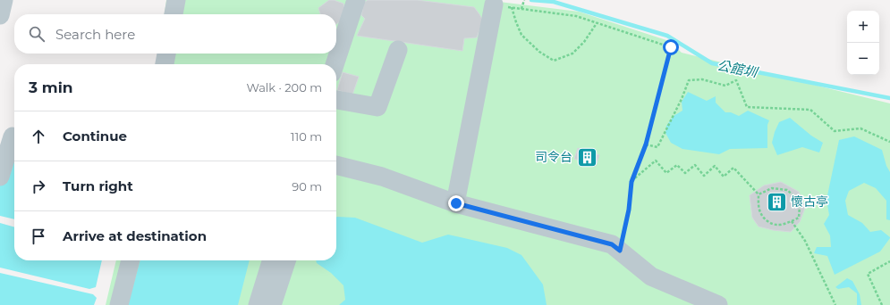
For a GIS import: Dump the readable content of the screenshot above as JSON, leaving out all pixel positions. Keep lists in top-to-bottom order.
{
  "water": ["公館圳"],
  "places": {
    "building": ["司令台", "懷古亭"]
  },
  "page": {
    "map_buttons": ["+", "−"],
    "search": "Search here",
    "heading": ["3 min", "Walk · 200 m"],
    "list": [
      ["Continue", "110 m"],
      ["Turn right", "90 m"],
      "Arrive at destination"
    ]
  }
}
